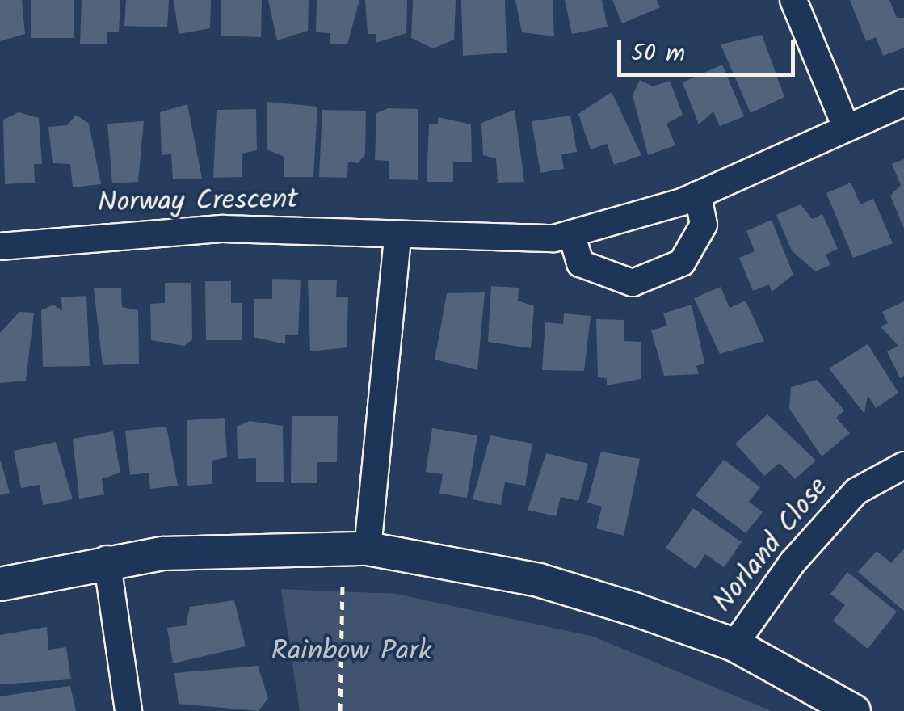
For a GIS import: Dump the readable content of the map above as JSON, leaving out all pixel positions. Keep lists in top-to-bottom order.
{
  "streets": {
    "street": ["Norway Crescent", "Norland Close"]
  },
  "parks": ["Rainbow Park"],
  "scale_bar": "50 m"
}
